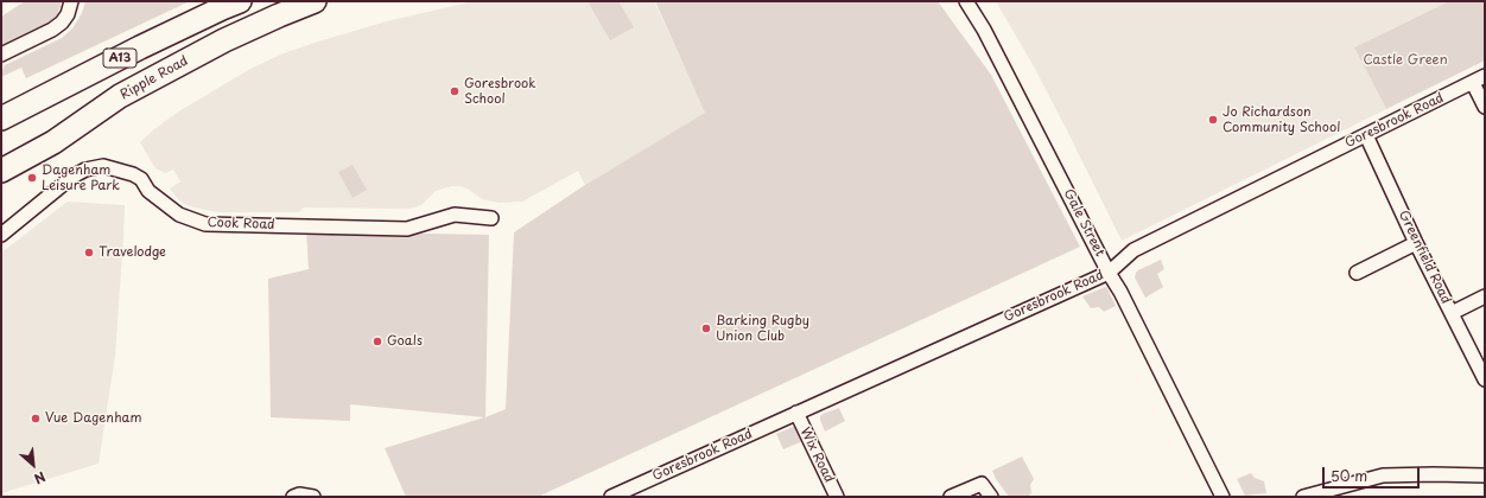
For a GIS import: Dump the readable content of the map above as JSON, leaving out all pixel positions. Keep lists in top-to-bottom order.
{
  "streets": {
    "highway": ["A13", "Ripple Road"],
    "street": [
      "Goresbrook Road",
      "Gale Street",
      "Cook Road",
      "Greenfield Road",
      "Wix Road"
    ]
  },
  "crossings": [
    ["Goresbrook Road", "Gale Street"],
    ["Goresbrook Road", "Greenfield Road"],
    ["Goresbrook Road", "Wix Road"]
  ],
  "parks": ["Castle Green"],
  "places": [
    "Goresbrook School",
    "Jo Richardson Community School",
    "Dagenham Leisure Park",
    "Travelodge",
    "Barking Rugby Union Club",
    "Goals",
    "Vue Dagenham"
  ],
  "scale_bar": "50 m",
  "north": "bottom right"
}
